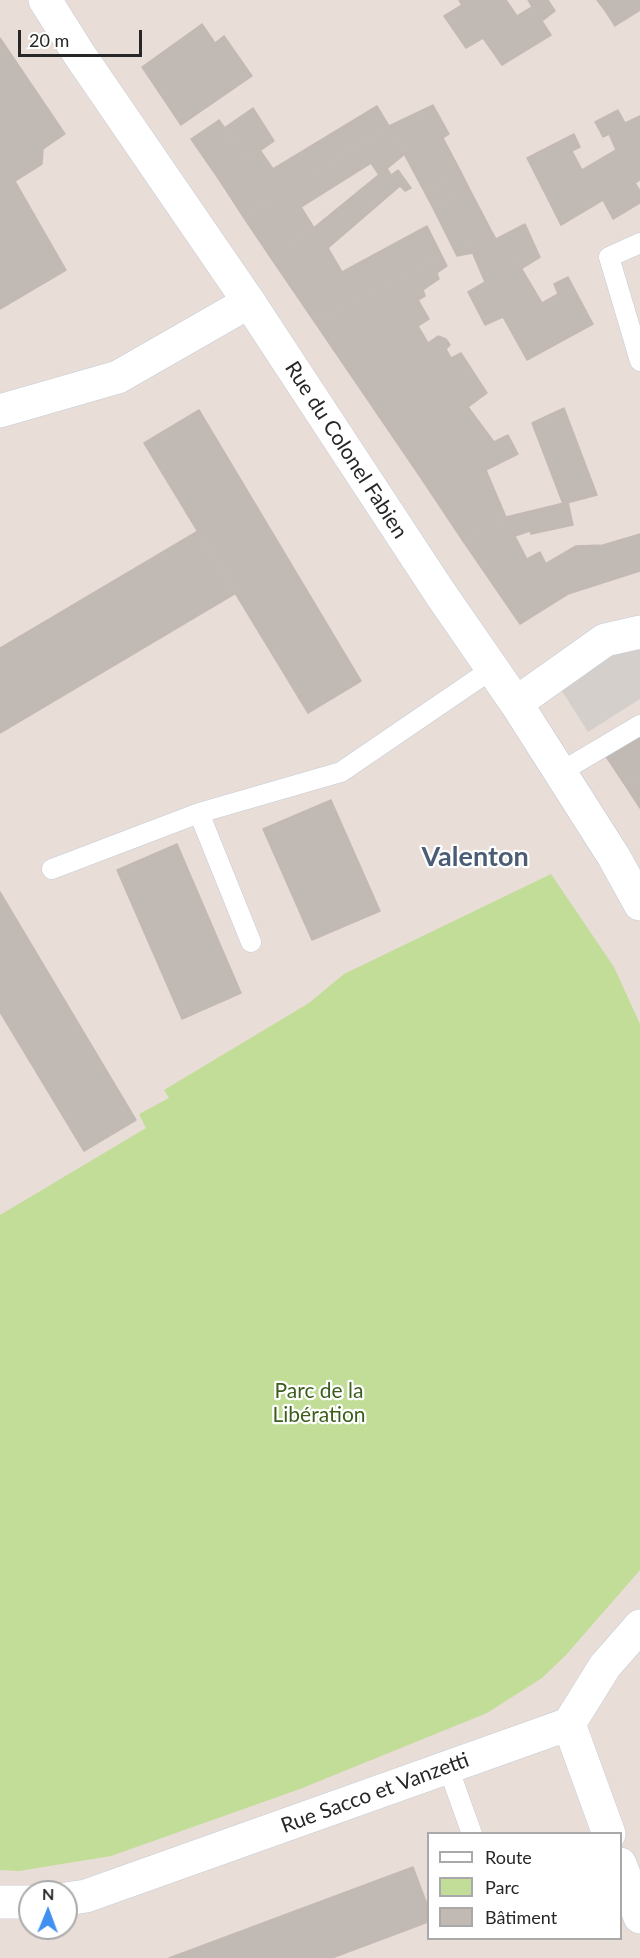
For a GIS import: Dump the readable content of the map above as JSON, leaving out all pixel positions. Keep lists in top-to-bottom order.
{
  "streets": {
    "street": ["Rue du Colonel Fabien", "Rue Sacco et Vanzetti"]
  },
  "districts": ["Valenton"],
  "parks": ["Parc de la Libération"],
  "legend": ["Route", "Parc", "Bâtiment"],
  "scale_bar": "20 m",
  "north": "top"
}
